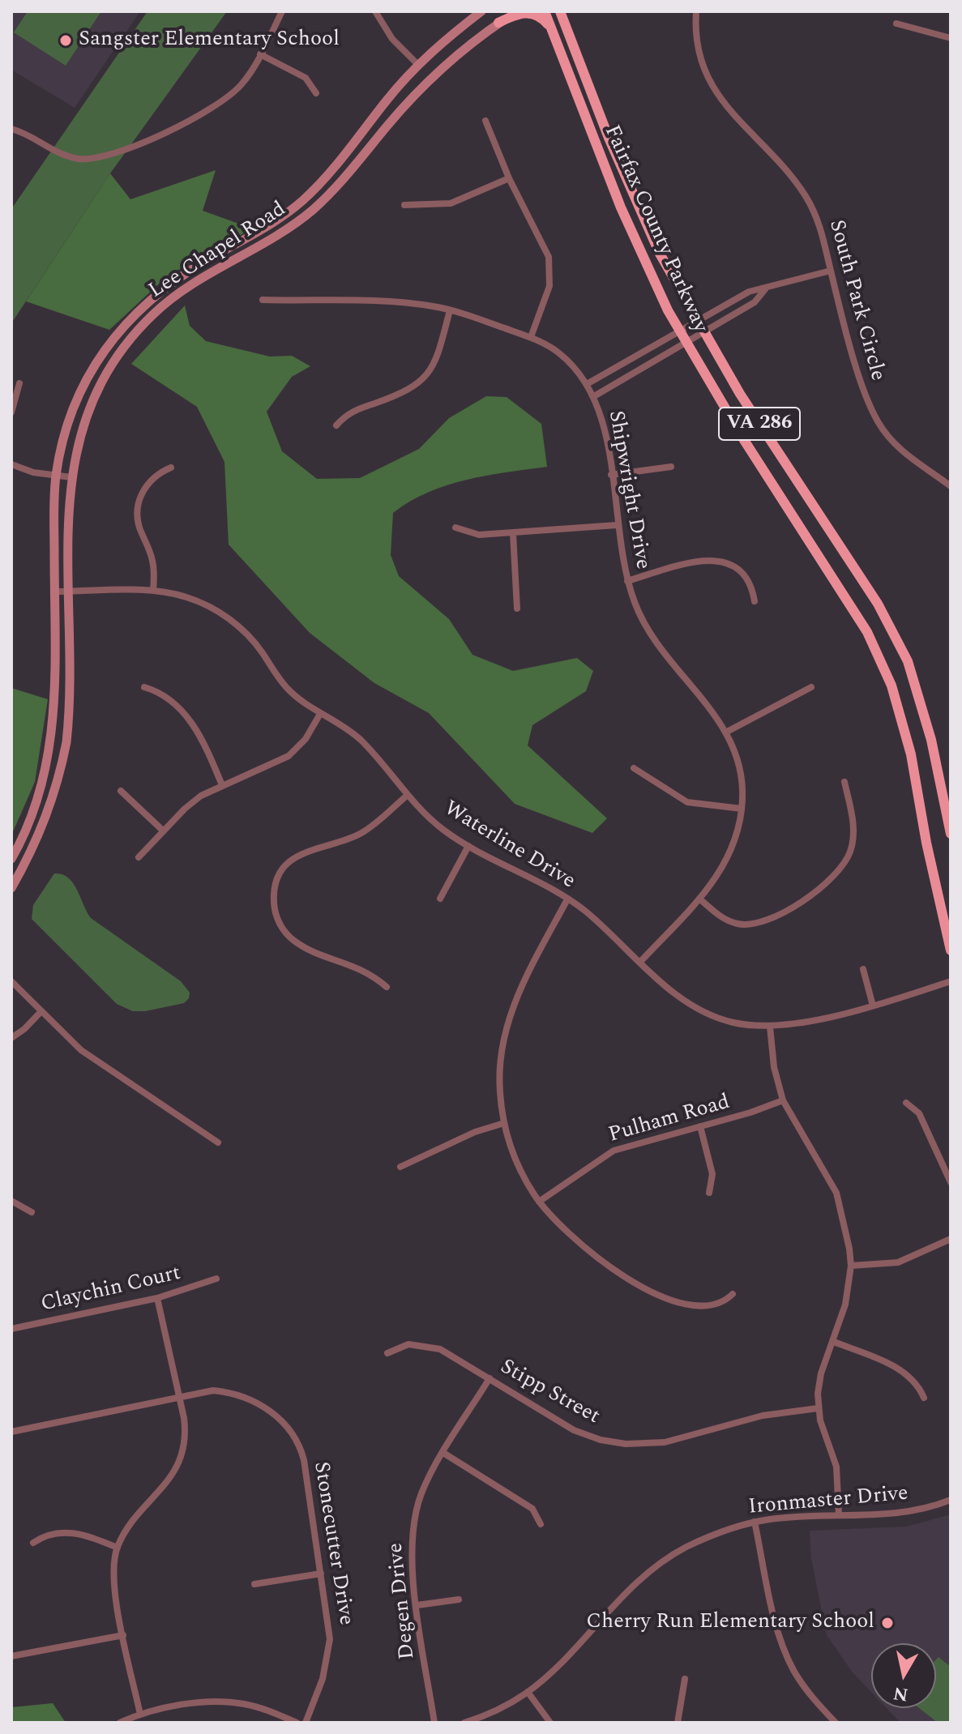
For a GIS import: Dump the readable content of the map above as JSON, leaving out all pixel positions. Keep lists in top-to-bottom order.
{
  "streets": {
    "highway": ["Fairfax County Parkway", "VA 286"],
    "main road": ["Lee Chapel Road"],
    "street": [
      "South Park Circle",
      "Shipwright Drive",
      "Waterline Drive",
      "Pulham Road",
      "Claychin Court",
      "Stipp Street",
      "Ironmaster Drive",
      "Stonecutter Drive",
      "Degen Drive"
    ]
  },
  "crossings": [
    ["Lee Chapel Road", "Waterline Drive"],
    ["Shipwright Drive", "Waterline Drive"],
    ["Stipp Street", "Degen Drive"]
  ],
  "places": ["Sangster Elementary School", "Cherry Run Elementary School"],
  "north": "bottom"
}
